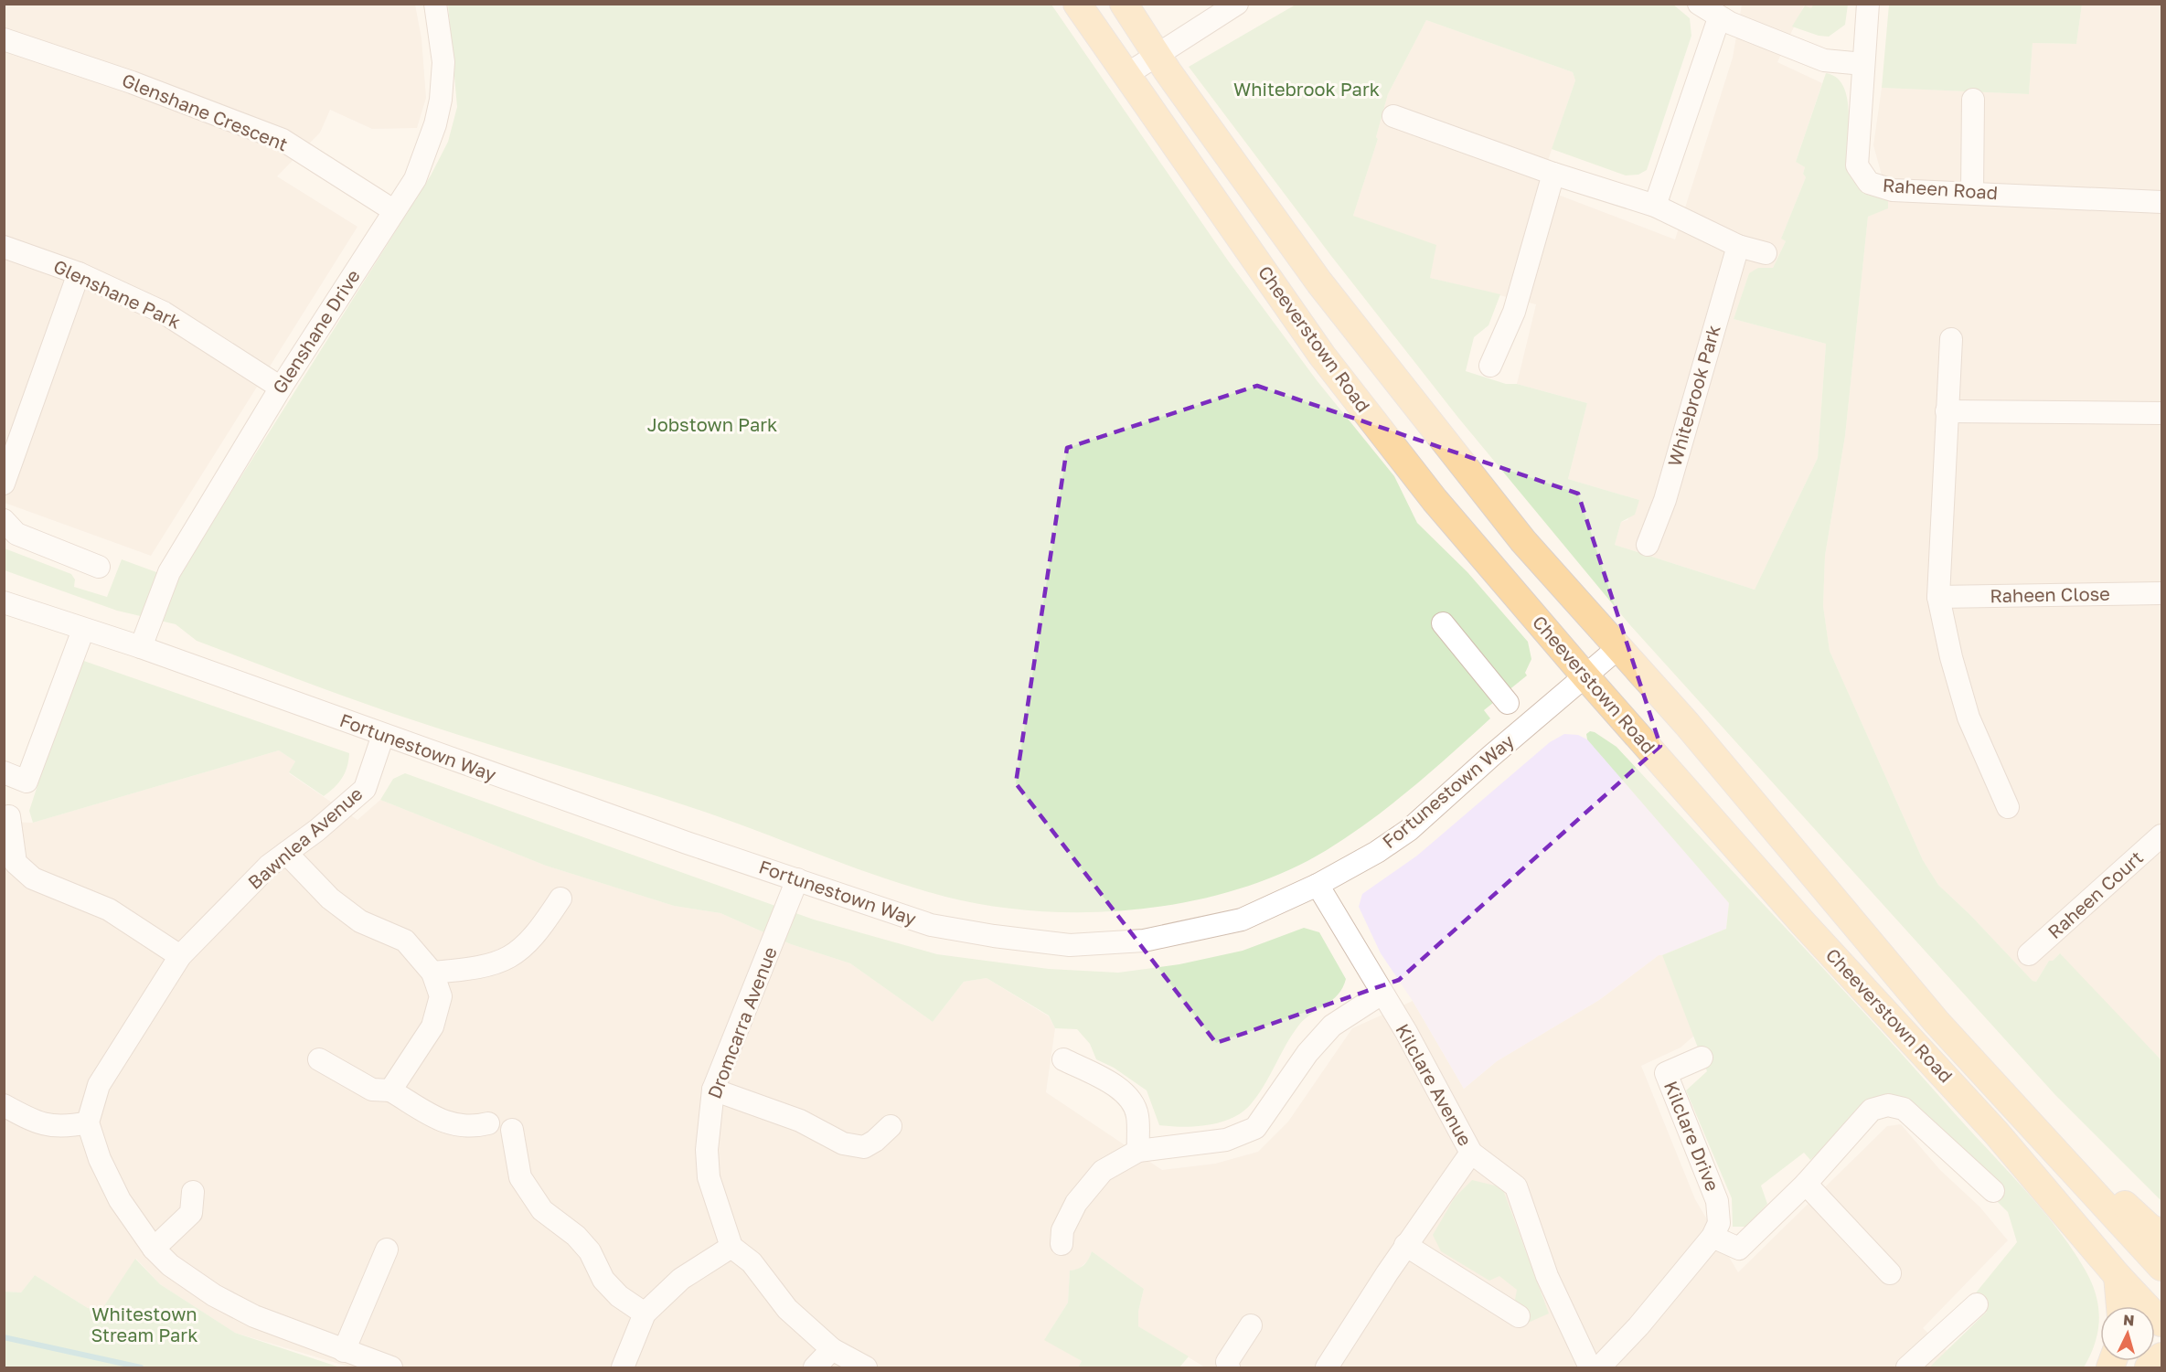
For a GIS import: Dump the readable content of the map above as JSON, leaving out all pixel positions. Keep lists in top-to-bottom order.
{
  "streets": {
    "main road": ["Cheeverstown Road"],
    "street": [
      "Glenshane Crescent",
      "Raheen Road",
      "Glenshane Park",
      "Glenshane Drive",
      "Whitebrook Park",
      "Raheen Close",
      "Fortunestown Way",
      "Bawnlea Avenue",
      "Raheen Court",
      "Dromcarra Avenue",
      "Kilclare Avenue",
      "Kilclare Drive"
    ]
  },
  "crossings": [
    ["Glenshane Crescent", "Glenshane Drive"],
    ["Glenshane Park", "Glenshane Drive"],
    ["Glenshane Drive", "Fortunestown Way"],
    ["Cheeverstown Road", "Fortunestown Way"],
    ["Fortunestown Way", "Bawnlea Avenue"],
    ["Fortunestown Way", "Dromcarra Avenue"],
    ["Fortunestown Way", "Kilclare Avenue"]
  ],
  "parks": ["Whitebrook Park", "Jobstown Park", "Whitestown Stream Park"],
  "north": "top"
}
